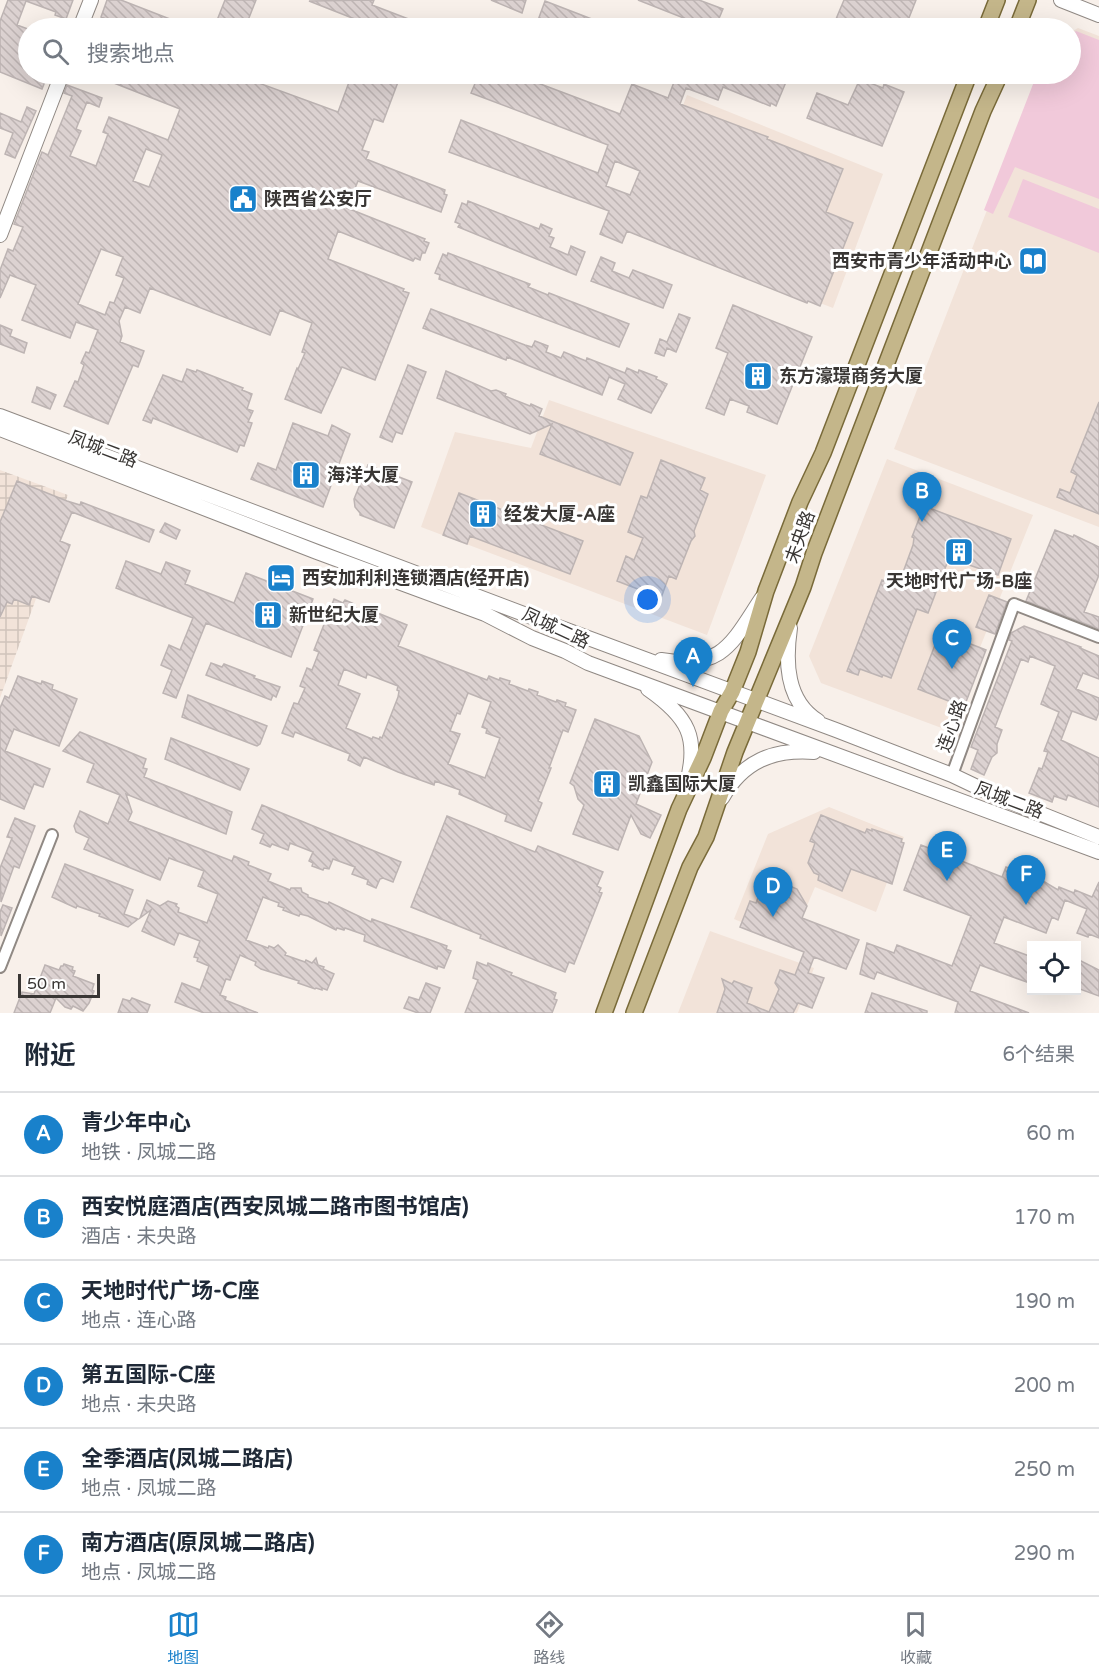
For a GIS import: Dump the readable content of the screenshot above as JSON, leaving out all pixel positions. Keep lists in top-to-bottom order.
{
  "streets": {
    "main road": ["凤城二路", "未央路"],
    "street": ["连心路"]
  },
  "crossings": [
    ["凤城二路", "未央路"],
    ["凤城二路", "连心路"]
  ],
  "places": {
    "public building": ["陕西省公安厅"],
    "library": ["西安市青少年活动中心"],
    "building": [
      "东方濠璟商务大厦",
      "海洋大厦",
      "经发大厦-A座",
      "天地时代广场-B座",
      "新世纪大厦",
      "凯鑫国际大厦"
    ],
    "hotel": ["西安加利利连锁酒店(经开店)"]
  },
  "scale_bar": "50 m",
  "page": {
    "search": "搜索地点",
    "pins": [
      "B",
      "C",
      "A",
      "E",
      "F",
      "D"
    ],
    "scale": "50 m",
    "heading": ["附近", "6个结果"],
    "list": [
      {
        "mark": "A",
        "name": "青少年中心",
        "note": "地铁 · 凤城二路",
        "value": "60 m"
      },
      {
        "mark": "B",
        "name": "西安悦庭酒店(西安凤城二路市图书馆店)",
        "note": "酒店 · 未央路",
        "value": "170 m"
      },
      {
        "mark": "C",
        "name": "天地时代广场-C座",
        "note": "地点 · 连心路",
        "value": "190 m"
      },
      {
        "mark": "D",
        "name": "第五国际-C座",
        "note": "地点 · 未央路",
        "value": "200 m"
      },
      {
        "mark": "E",
        "name": "全季酒店(凤城二路店)",
        "note": "地点 · 凤城二路",
        "value": "250 m"
      },
      {
        "mark": "F",
        "name": "南方酒店(原凤城二路店)",
        "note": "地点 · 凤城二路",
        "value": "290 m"
      }
    ],
    "nav": ["地图", "路线", "收藏"]
  }
}
